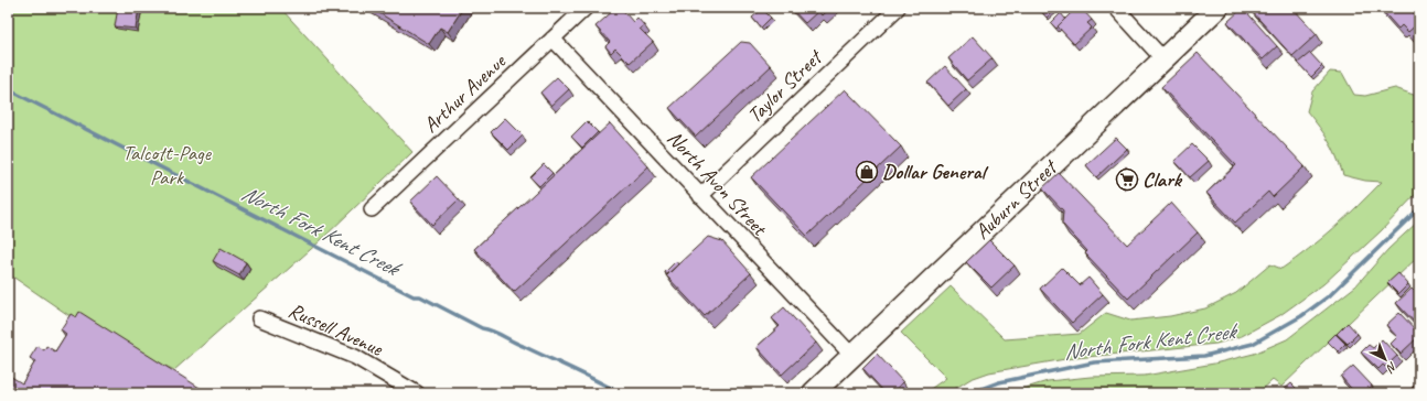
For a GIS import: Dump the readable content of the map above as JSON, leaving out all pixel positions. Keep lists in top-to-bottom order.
{
  "streets": {
    "main road": ["Auburn Street"],
    "street": [
      "Taylor Street",
      "Arthur Avenue",
      "North Avon Street",
      "Russell Avenue"
    ]
  },
  "crossings": [
    ["Taylor Street", "North Avon Street"],
    ["Arthur Avenue", "North Avon Street"],
    ["North Avon Street", "Auburn Street"]
  ],
  "water": ["North Fork Kent Creek"],
  "parks": ["Talcott-Page Park"],
  "places": {
    "shop": ["Dollar General"],
    "supermarket": ["Clark"]
  },
  "north": "bottom right"
}
